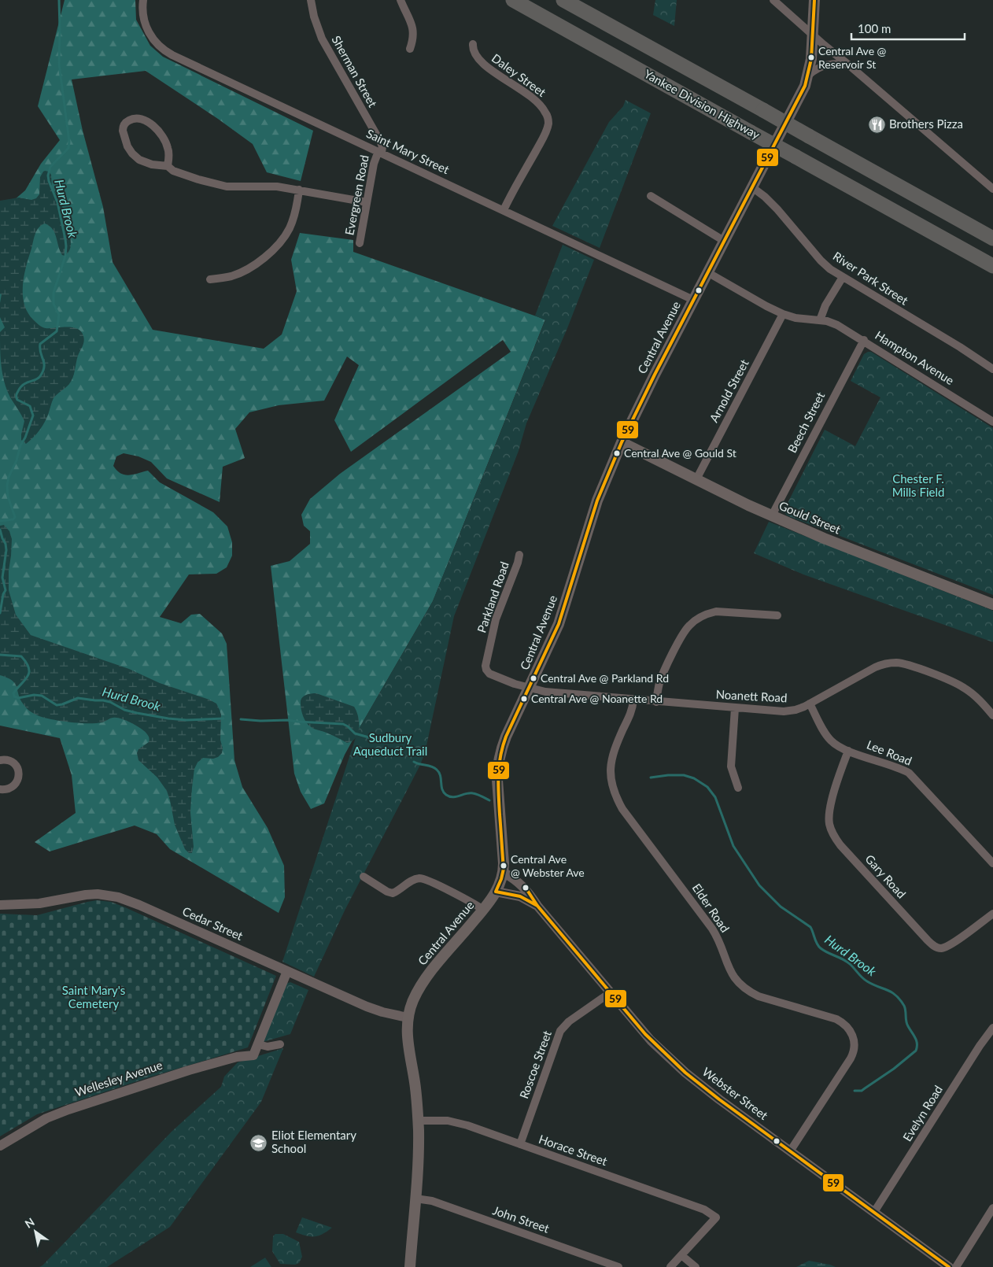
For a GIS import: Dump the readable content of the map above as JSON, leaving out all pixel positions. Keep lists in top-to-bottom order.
{
  "streets": {
    "highway": ["Yankee Division Highway"],
    "main road": ["Central Avenue", "Gould Street"],
    "street": [
      "Sherman Street",
      "Daley Street",
      "Saint Mary Street",
      "Evergreen Road",
      "River Park Street",
      "Hampton Avenue",
      "Arnold Street",
      "Beech Street",
      "Parkland Road",
      "Noanett Road",
      "Lee Road",
      "Gary Road",
      "Elder Road",
      "Cedar Street",
      "Roscoe Street",
      "Wellesley Avenue",
      "Webster Street",
      "Evelyn Road",
      "Horace Street",
      "John Street"
    ]
  },
  "crossings": [
    ["Sherman Street", "Saint Mary Street"],
    ["Sherman Street", "Evergreen Road"],
    ["Daley Street", "Saint Mary Street"],
    ["Saint Mary Street", "Evergreen Road"],
    ["Saint Mary Street", "Central Avenue"],
    ["River Park Street", "Central Avenue"],
    ["Central Avenue", "Hampton Avenue"],
    ["Central Avenue", "Gould Street"],
    ["Central Avenue", "Parkland Road"],
    ["Central Avenue", "Noanett Road"],
    ["Central Avenue", "Cedar Street"],
    ["Central Avenue", "Webster Street"],
    ["Central Avenue", "Horace Street"],
    ["Central Avenue", "John Street"],
    ["Hampton Avenue", "Arnold Street"],
    ["Hampton Avenue", "Beech Street"],
    ["Arnold Street", "Gould Street"],
    ["Beech Street", "Gould Street"],
    ["Parkland Road", "Noanett Road"],
    ["Noanett Road", "Lee Road"],
    ["Noanett Road", "Elder Road"],
    ["Lee Road", "Gary Road"],
    ["Elder Road", "Webster Street"],
    ["Roscoe Street", "Webster Street"],
    ["Roscoe Street", "Horace Street"],
    ["Webster Street", "Evelyn Road"]
  ],
  "water": ["Hurd Brook"],
  "parks": ["Chester F. Mills Field", "Sudbury Aqueduct Trail", "Saint Mary's Cemetery"],
  "places": {
    "other": [
      "Central Ave @ Reservoir St",
      "Central Ave @ Gould St",
      "Central Ave @ Parkland Rd",
      "Central Ave @ Noanette Rd",
      "Central Ave @ Webster Ave"
    ],
    "restaurant": ["Brothers Pizza"],
    "school or university": ["Eliot Elementary School"]
  },
  "lines": ["transit line 59"],
  "scale_bar": "100 m",
  "north": "top left"
}
